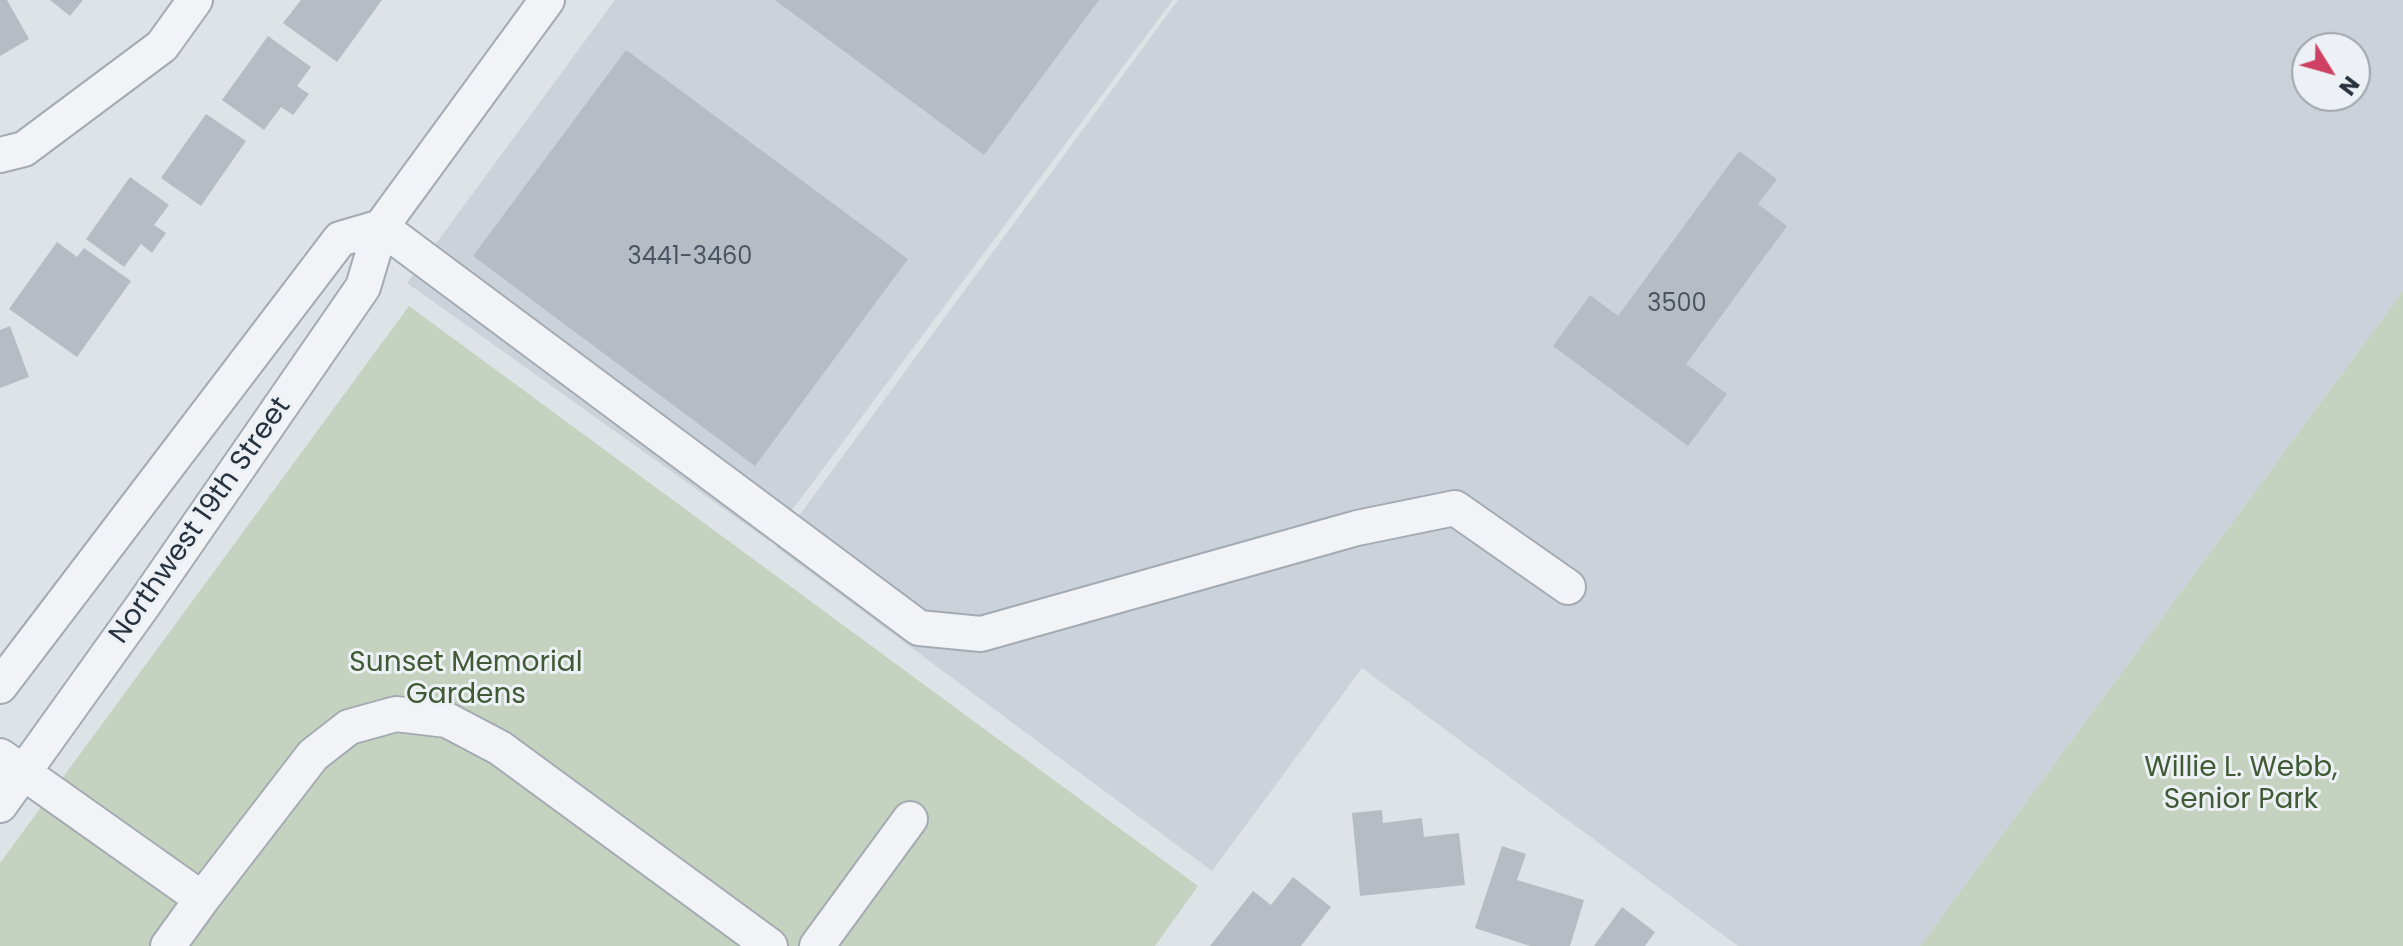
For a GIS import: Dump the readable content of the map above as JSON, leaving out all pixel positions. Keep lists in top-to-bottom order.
{
  "streets": {
    "street": ["Northwest 19th Street"]
  },
  "parks": ["Sunset Memorial Gardens", "Willie L. Webb, Senior Park"],
  "house_numbers": ["3441-3460", "3500"],
  "north": "bottom right"
}
